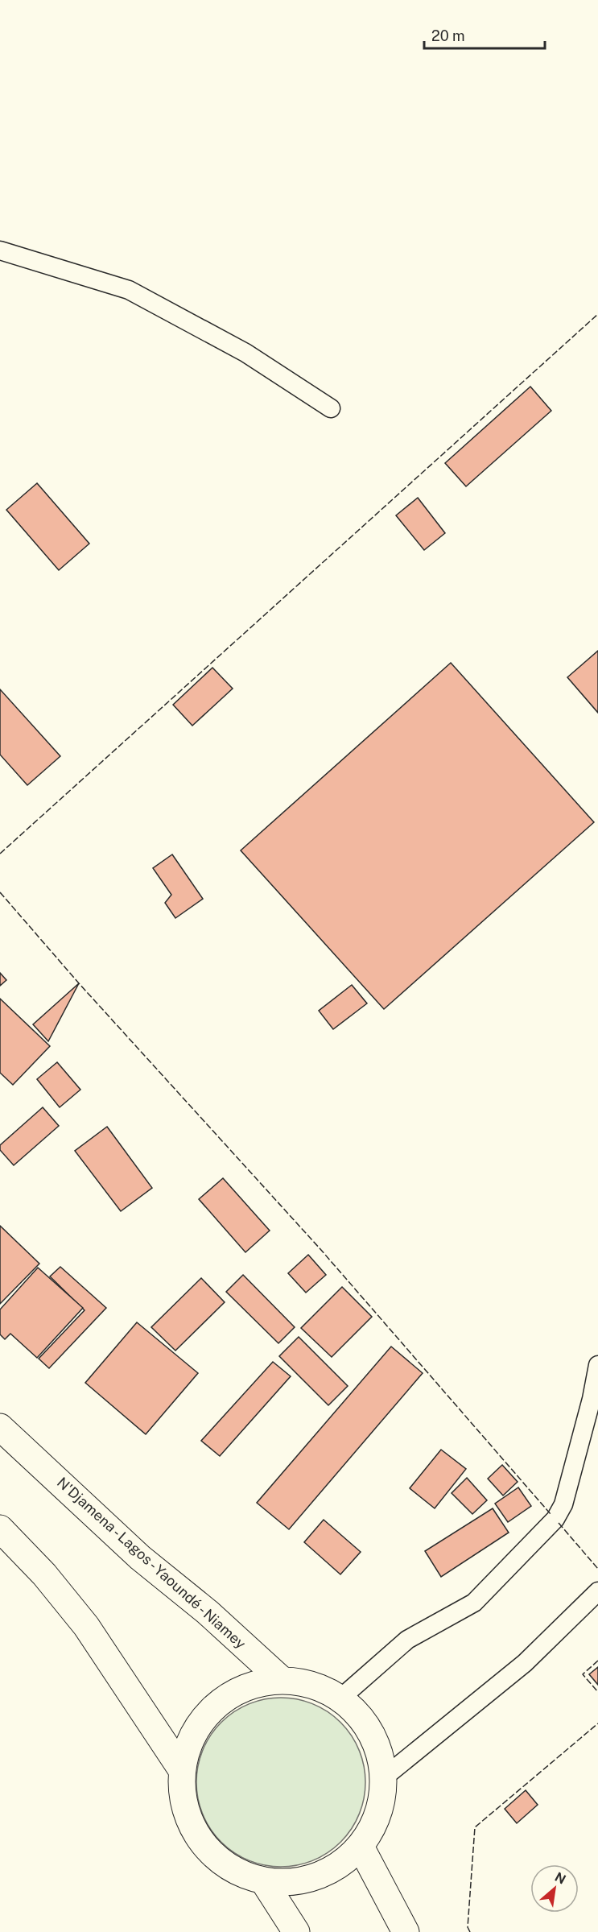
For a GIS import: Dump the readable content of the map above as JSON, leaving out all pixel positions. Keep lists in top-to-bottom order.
{
  "streets": {
    "highway": ["N'Djamena - Lagos - Yaoundé - Niamey"]
  },
  "scale_bar": "20 m",
  "north": "top right"
}
